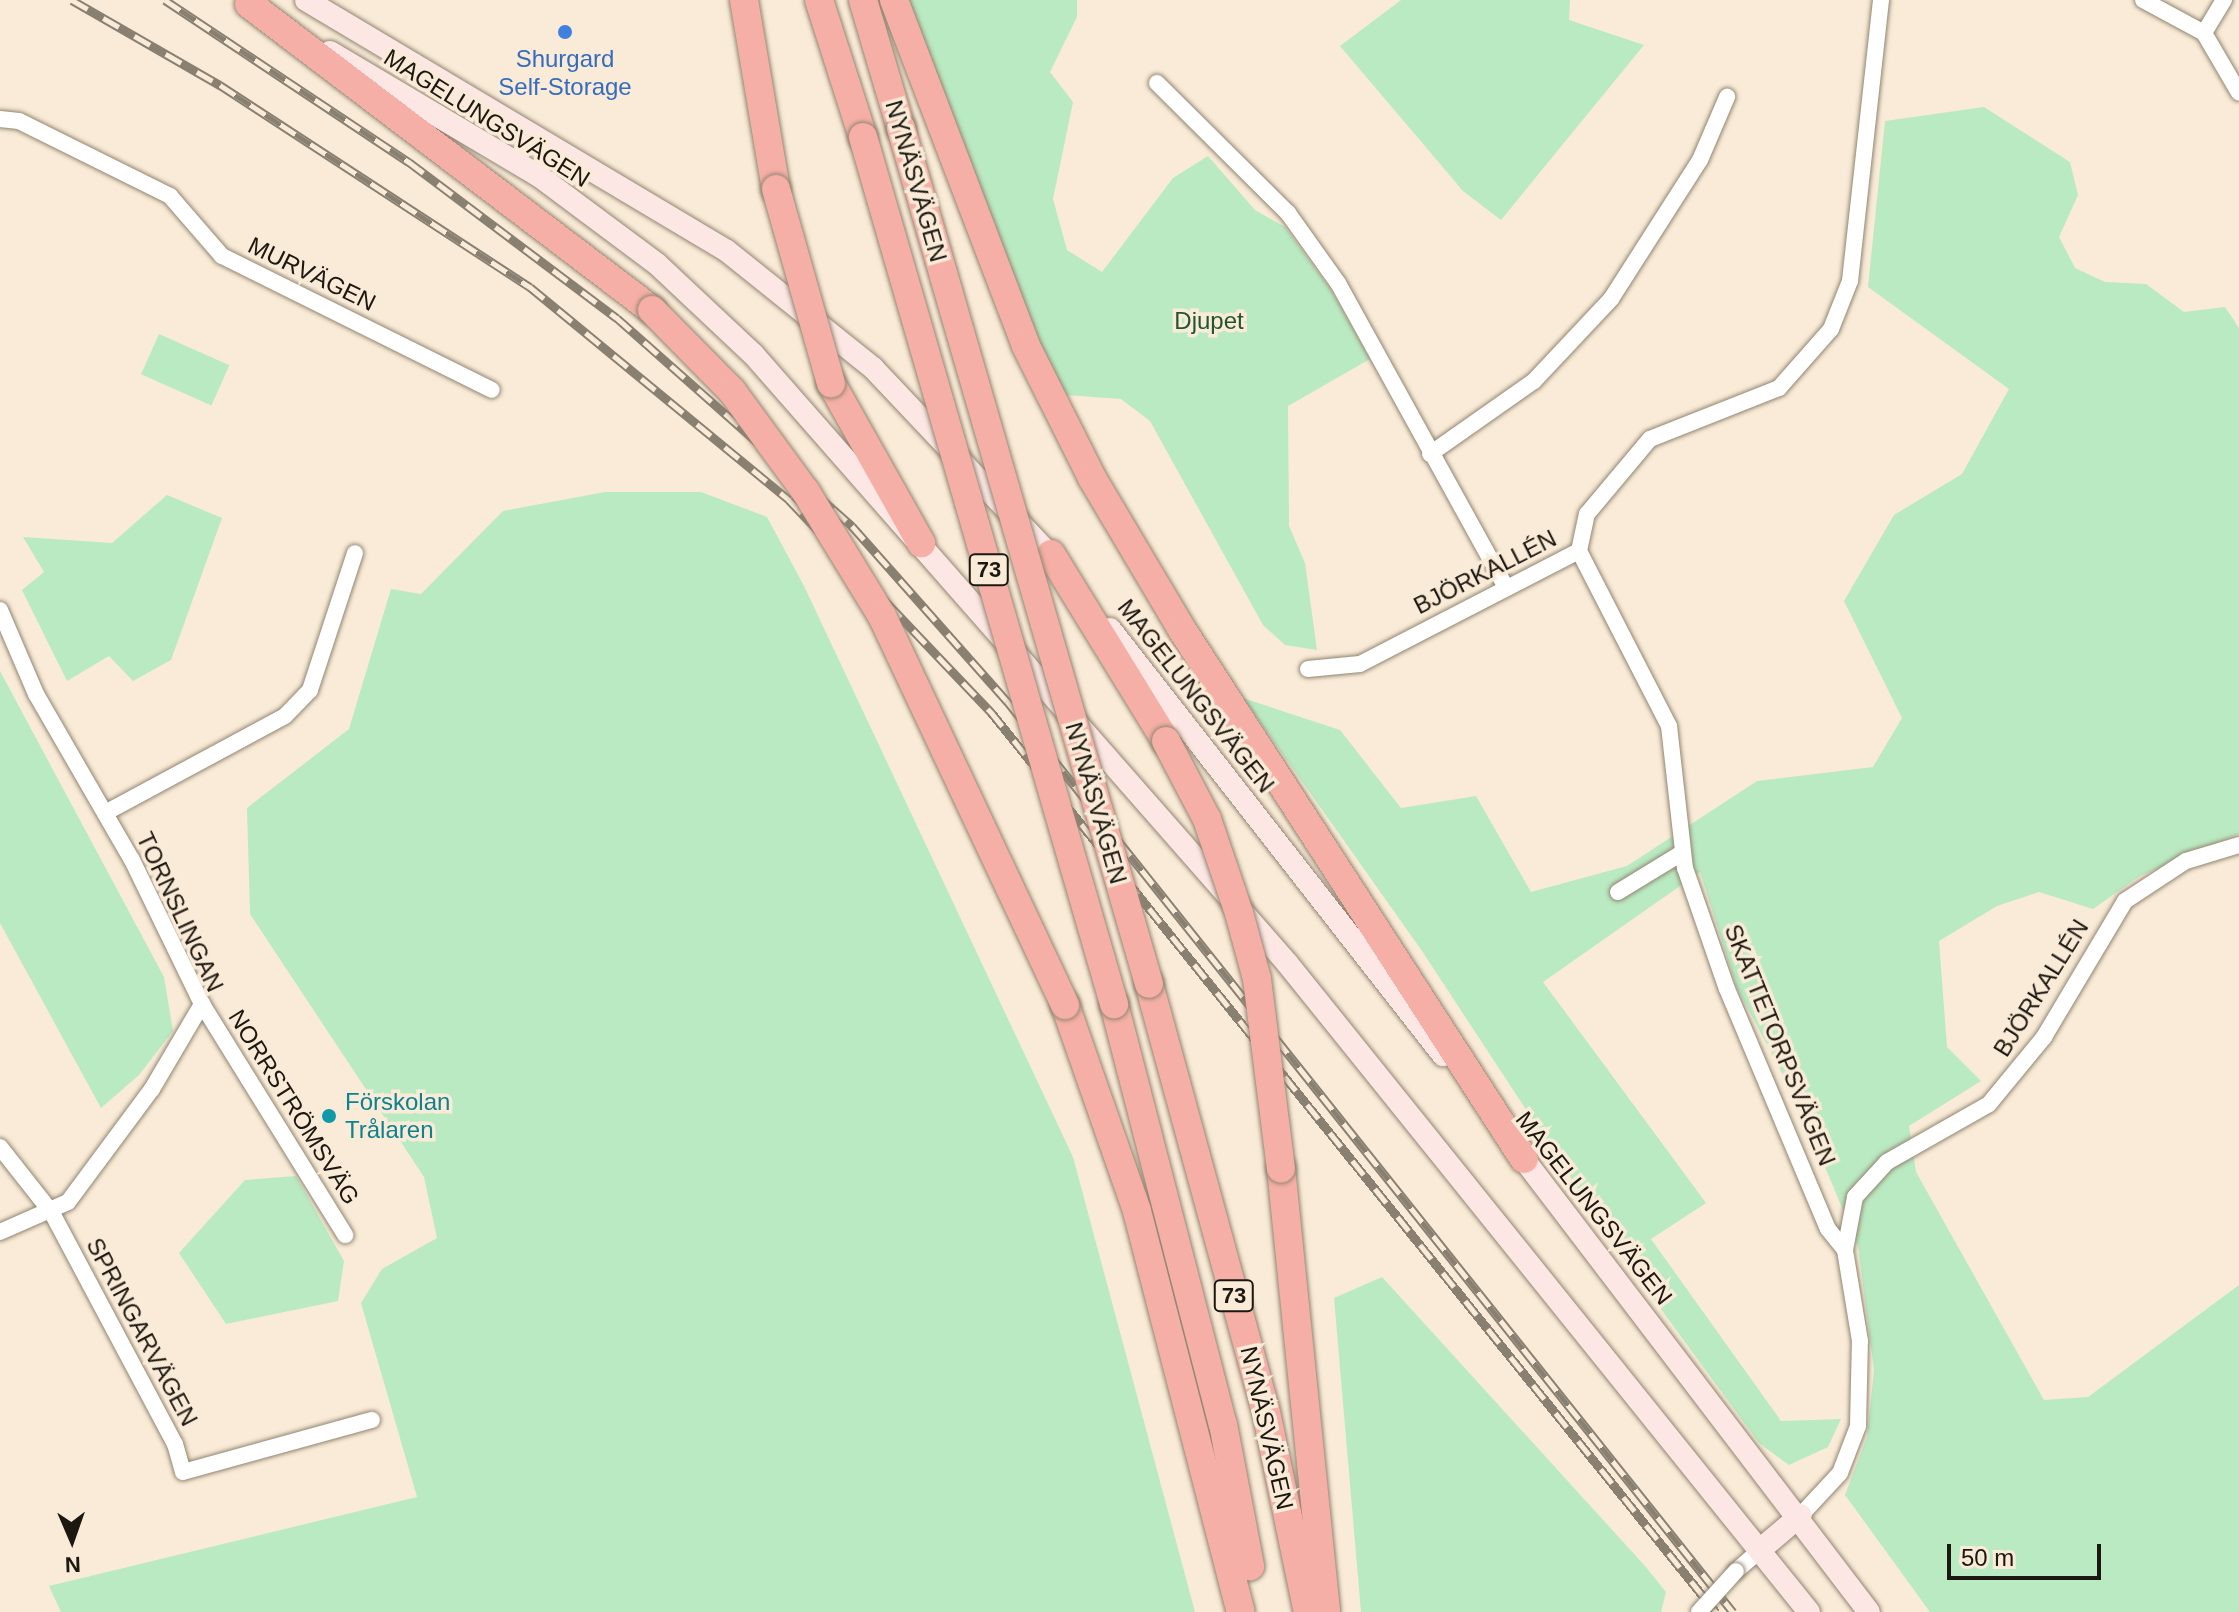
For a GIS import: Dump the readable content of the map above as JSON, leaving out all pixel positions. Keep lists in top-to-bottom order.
{
  "streets": {
    "highway": ["NYNÄSVÄGEN", "73"],
    "street": [
      "MAGELUNGSVÄGEN",
      "MURVÄGEN",
      "BJÖRKALLÉN",
      "TORNSLINGAN",
      "SKATTETORPSVÄGEN",
      "NORRSTRÖMSVÄG",
      "SPRINGARVÄGEN"
    ]
  },
  "crossings": [
    ["MAGELUNGSVÄGEN", "BJÖRKALLÉN"],
    ["BJÖRKALLÉN", "SKATTETORPSVÄGEN"],
    ["TORNSLINGAN", "NORRSTRÖMSVÄG"],
    ["TORNSLINGAN", "SPRINGARVÄGEN"]
  ],
  "parks": ["Djupet"],
  "places": ["Shurgard Self-Storage", "Förskolan Trålaren"],
  "scale_bar": "50 m",
  "north": "bottom"
}
